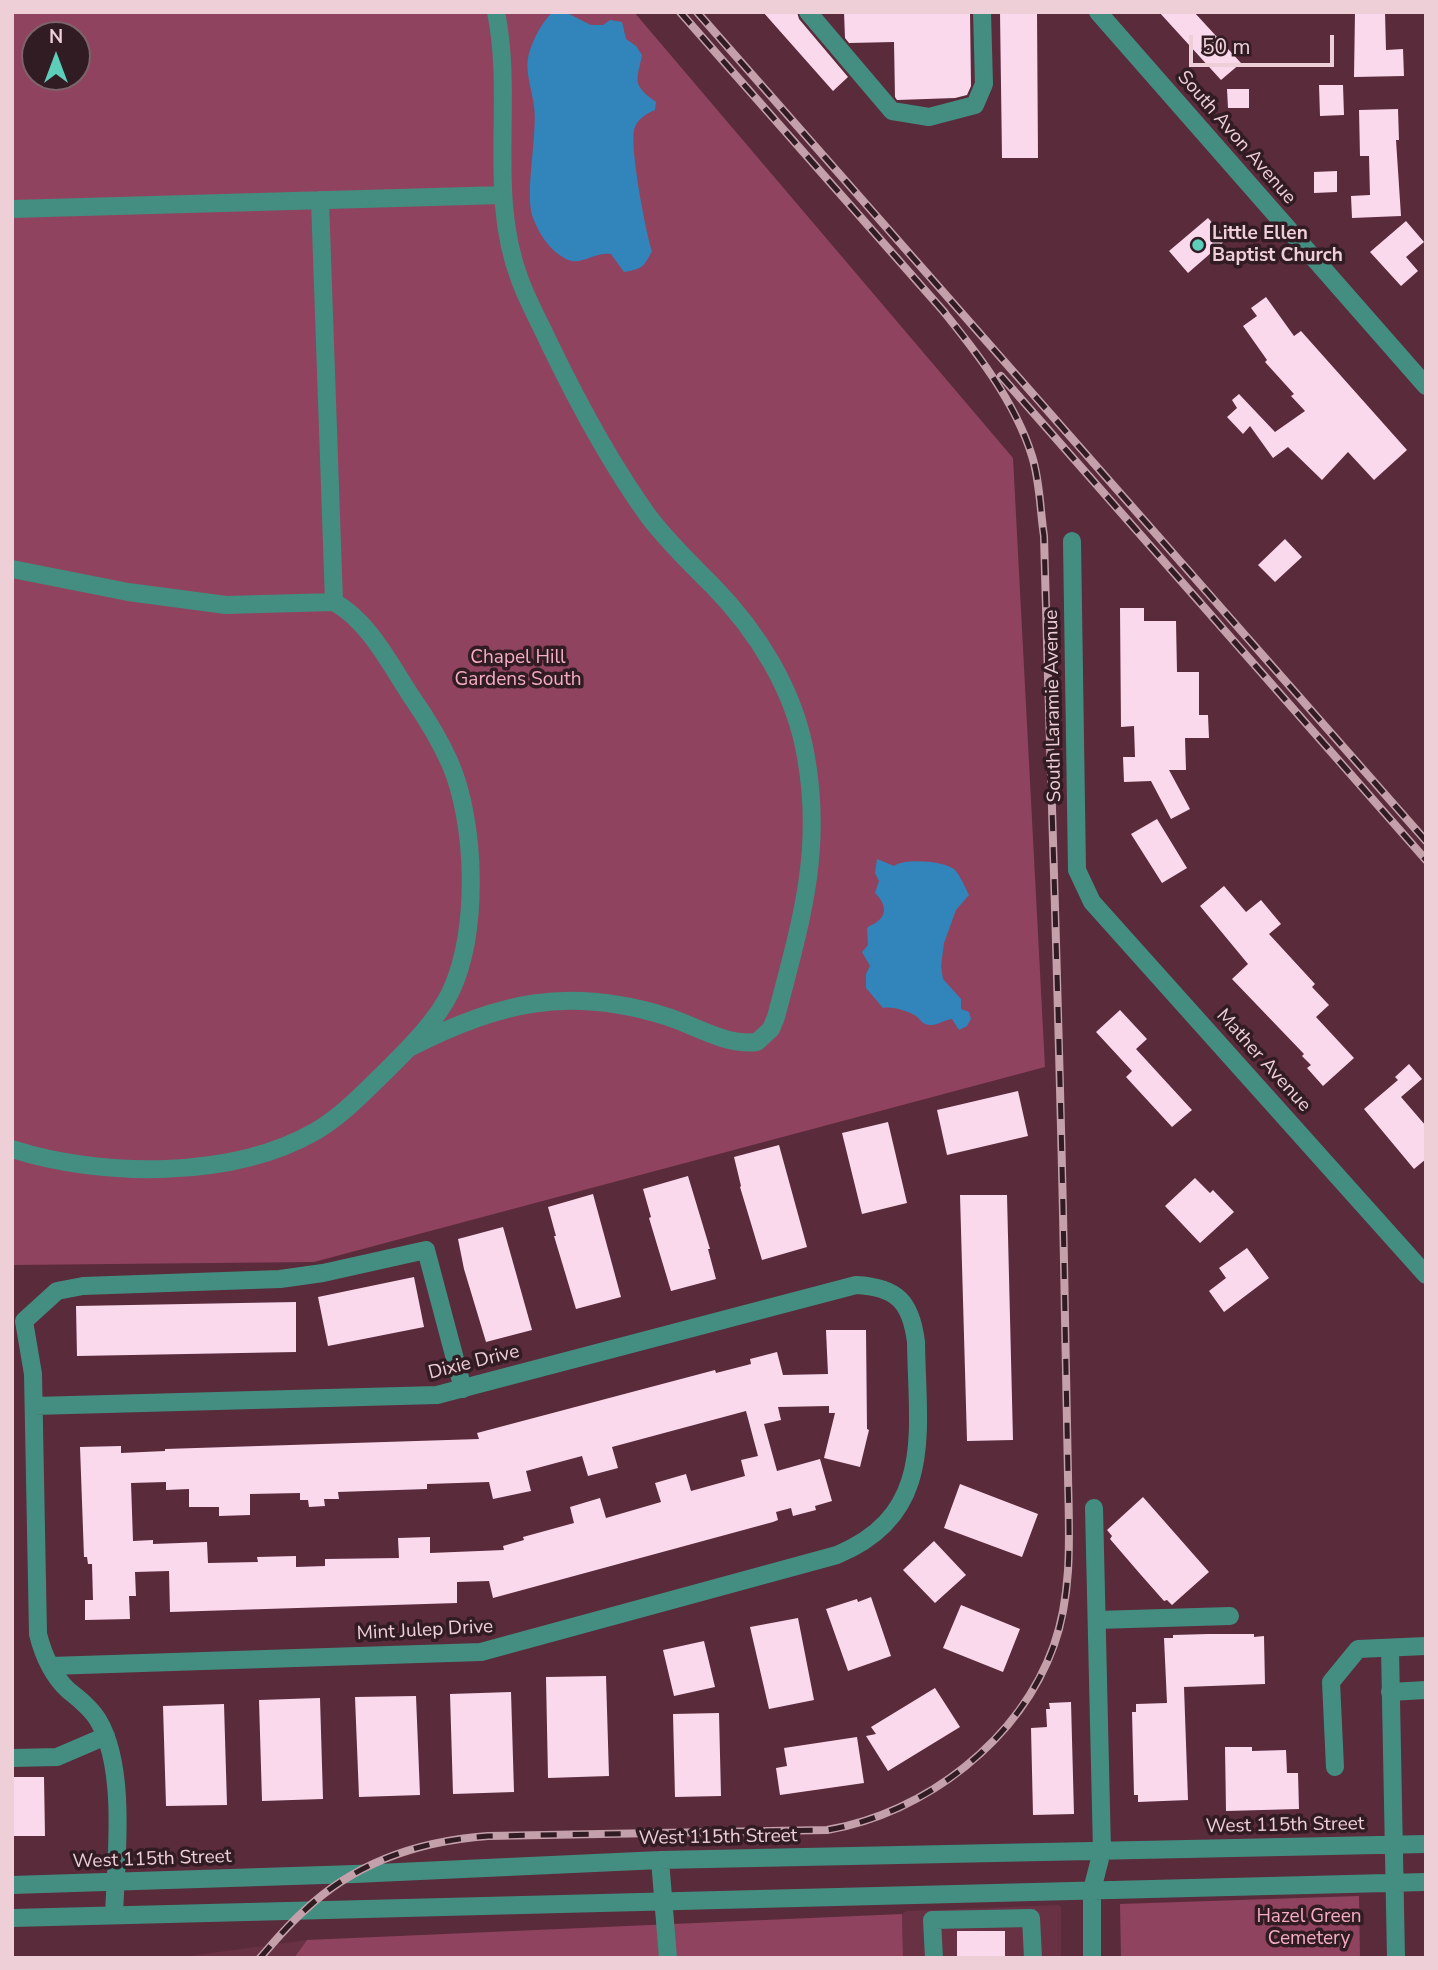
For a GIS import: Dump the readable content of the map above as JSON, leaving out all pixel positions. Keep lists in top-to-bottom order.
{
  "streets": {
    "street": [
      "South Avon Avenue",
      "South Laramie Avenue",
      "Mather Avenue",
      "Dixie Drive",
      "Mint Julep Drive",
      "West 115th Street"
    ]
  },
  "crossings": [
    ["South Laramie Avenue", "Mather Avenue"],
    ["Dixie Drive", "Mint Julep Drive"]
  ],
  "parks": ["Chapel Hill Gardens South", "Hazel Green Cemetery"],
  "places": ["Little Ellen Baptist Church"],
  "scale_bar": "50 m",
  "north": "top"
}
